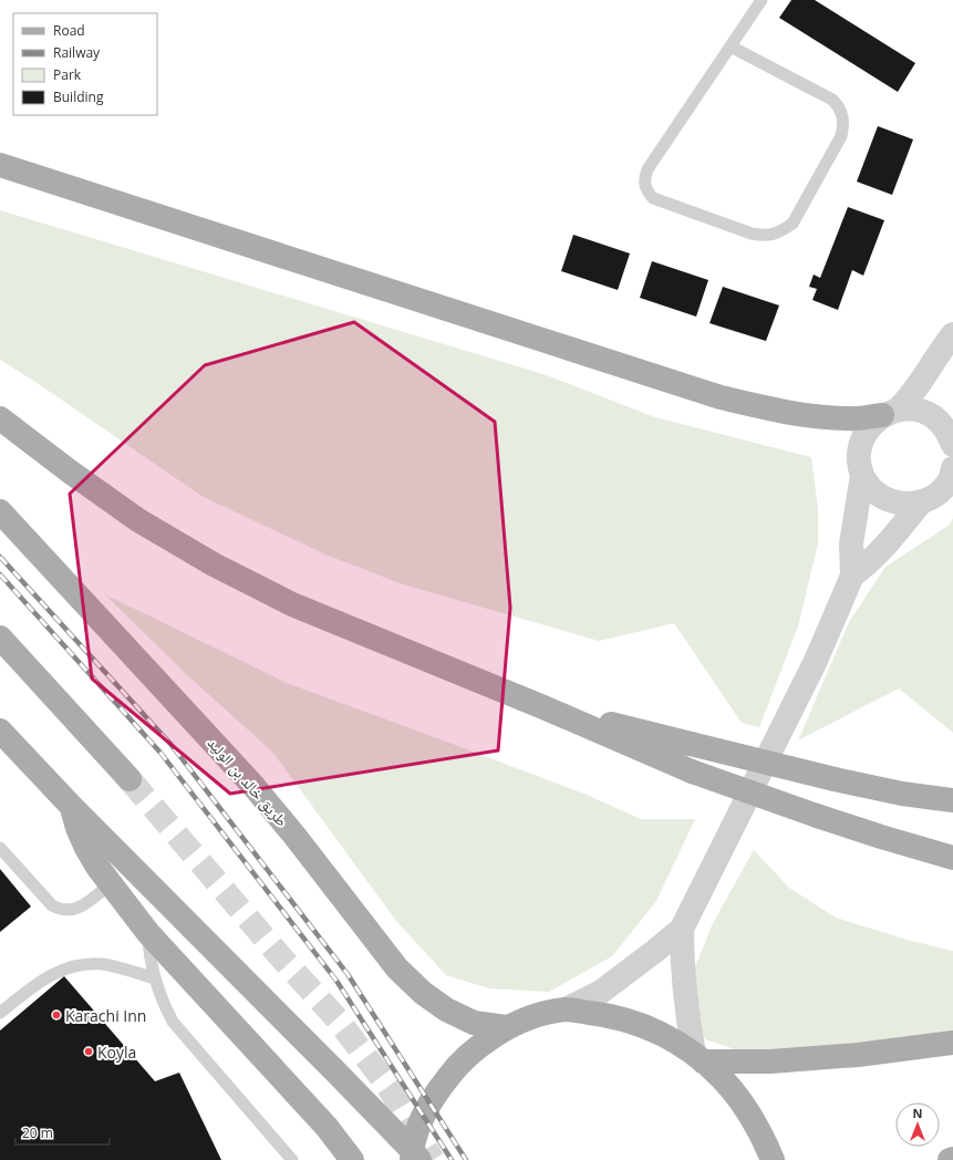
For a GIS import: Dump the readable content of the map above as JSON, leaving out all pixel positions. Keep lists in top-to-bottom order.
{
  "streets": {
    "main road": ["طريق خالد بن الوليد"]
  },
  "places": ["Karachi Inn", "Koyla"],
  "legend": [
    "Road",
    "Railway",
    "Park",
    "Building"
  ],
  "scale_bar": "20 m",
  "north": "top"
}
